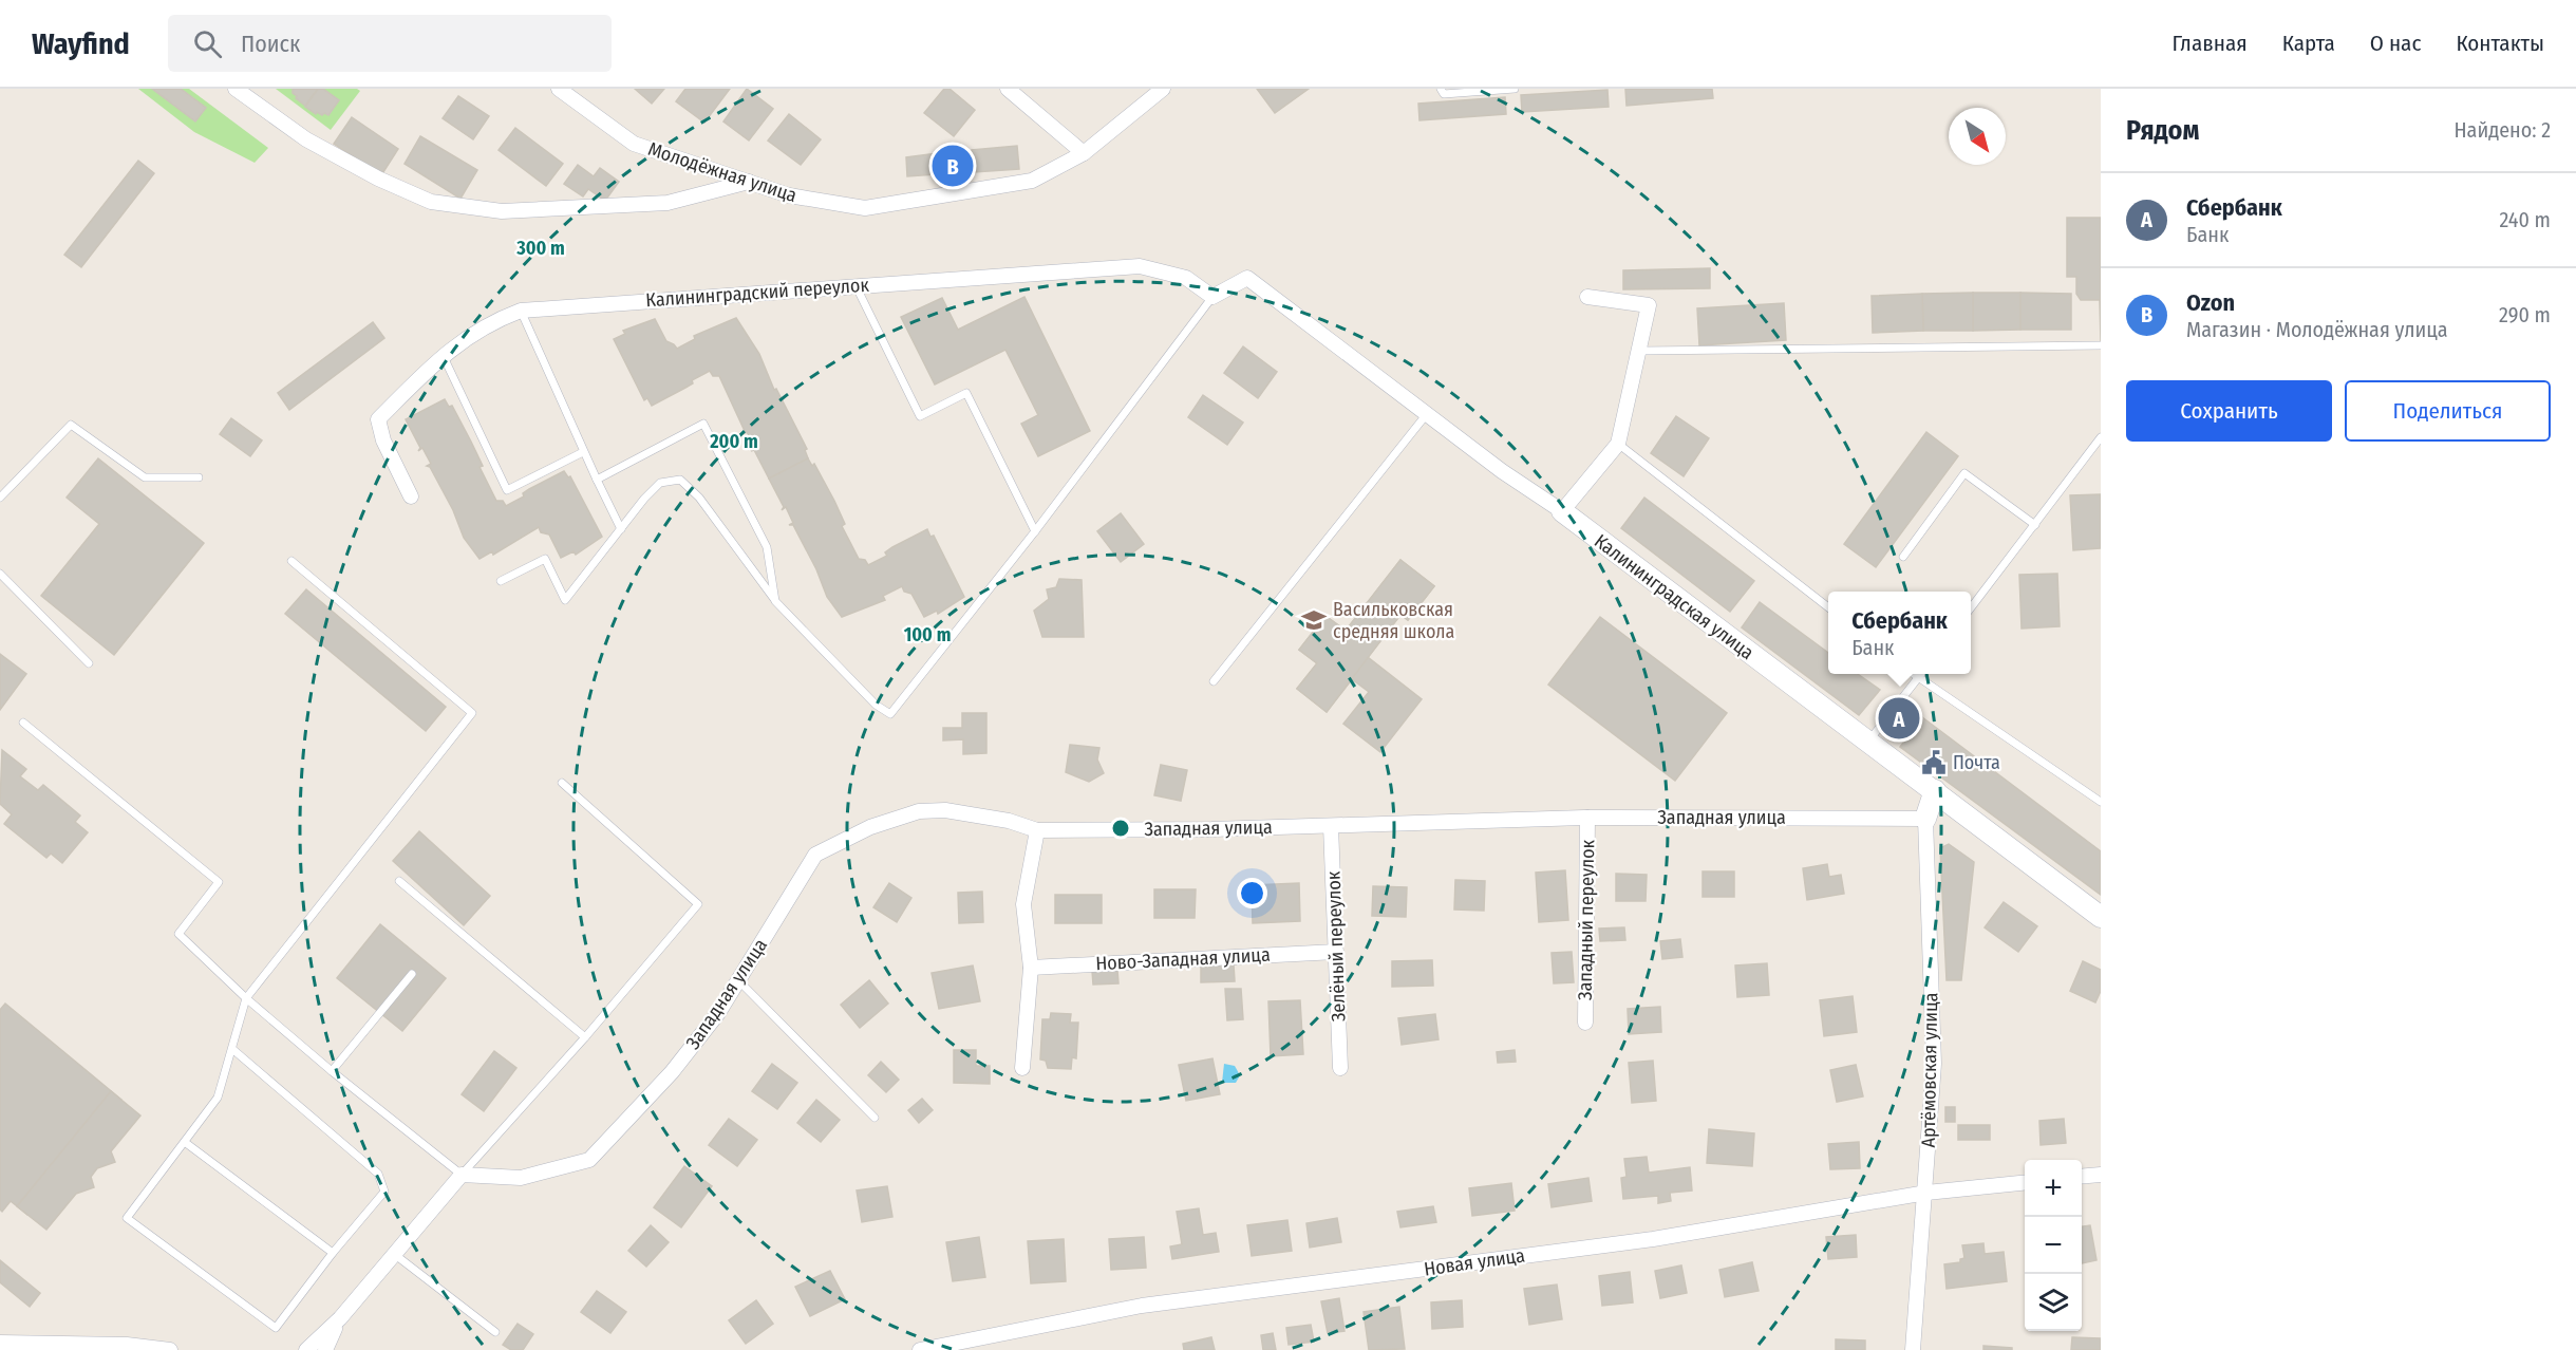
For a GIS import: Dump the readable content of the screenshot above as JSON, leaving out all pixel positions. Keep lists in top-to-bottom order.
{
  "streets": {
    "street": [
      "Молодёжная улица",
      "Калининградский переулок",
      "Калининградская улица",
      "Западная улица",
      "Западный переулок",
      "Зелёный переулок",
      "Ново-Западная улица",
      "Артёмовская улица",
      "Новая улица"
    ]
  },
  "crossings": [
    ["Калининградский переулок", "Калининградская улица"],
    ["Калининградская улица", "Артёмовская улица"],
    ["Западная улица", "Западный переулок"],
    ["Западная улица", "Зелёный переулок"],
    ["Западная улица", "Артёмовская улица"],
    ["Зелёный переулок", "Ново-Западная улица"],
    ["Артёмовская улица", "Новая улица"]
  ],
  "places": {
    "school or university": ["Васильковская средняя школа"],
    "public building": ["Почта"]
  },
  "north": "bottom right",
  "page": {
    "header": "Wayfind",
    "search": "Поиск",
    "nav": [
      "Главная",
      "Карта",
      "О нас",
      "Контакты"
    ],
    "heading": ["Рядом", "Найдено: 2"],
    "pins": ["B", "A"],
    "list": [
      {
        "mark": "A",
        "name": "Сбербанк",
        "note": "Банк",
        "value": "240 m"
      },
      {
        "mark": "B",
        "name": "Ozon",
        "note": "Магазин · Молодёжная улица",
        "value": "290 m"
      }
    ],
    "buttons": ["Сохранить", "Поделиться"],
    "popup": ["Сбербанк", "Банк"],
    "map_buttons": ["+", "−"]
  },
  "rings": ["300 m", "200 m", "100 m"]
}
